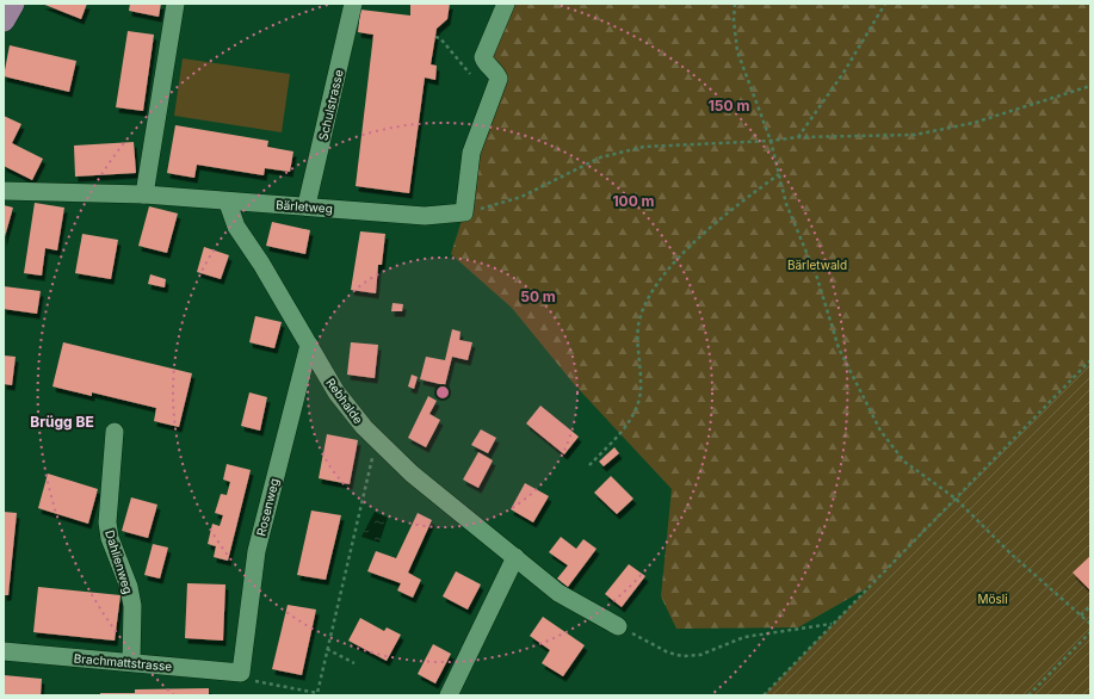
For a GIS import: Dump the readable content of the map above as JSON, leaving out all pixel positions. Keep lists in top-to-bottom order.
{
  "streets": {
    "street": [
      "Schulstrasse",
      "Bärletweg",
      "Rebhalde",
      "Rosenweg",
      "Dahlienweg",
      "Brachmattstrasse"
    ]
  },
  "crossings": [
    ["Schulstrasse", "Bärletweg"],
    ["Bärletweg", "Rebhalde"],
    ["Rebhalde", "Rosenweg"],
    ["Rosenweg", "Brachmattstrasse"],
    ["Dahlienweg", "Brachmattstrasse"]
  ],
  "districts": ["Brügg BE"],
  "parks": ["Bärletwald", "Mösli"],
  "rings": ["150 m", "100 m", "50 m"]
}
